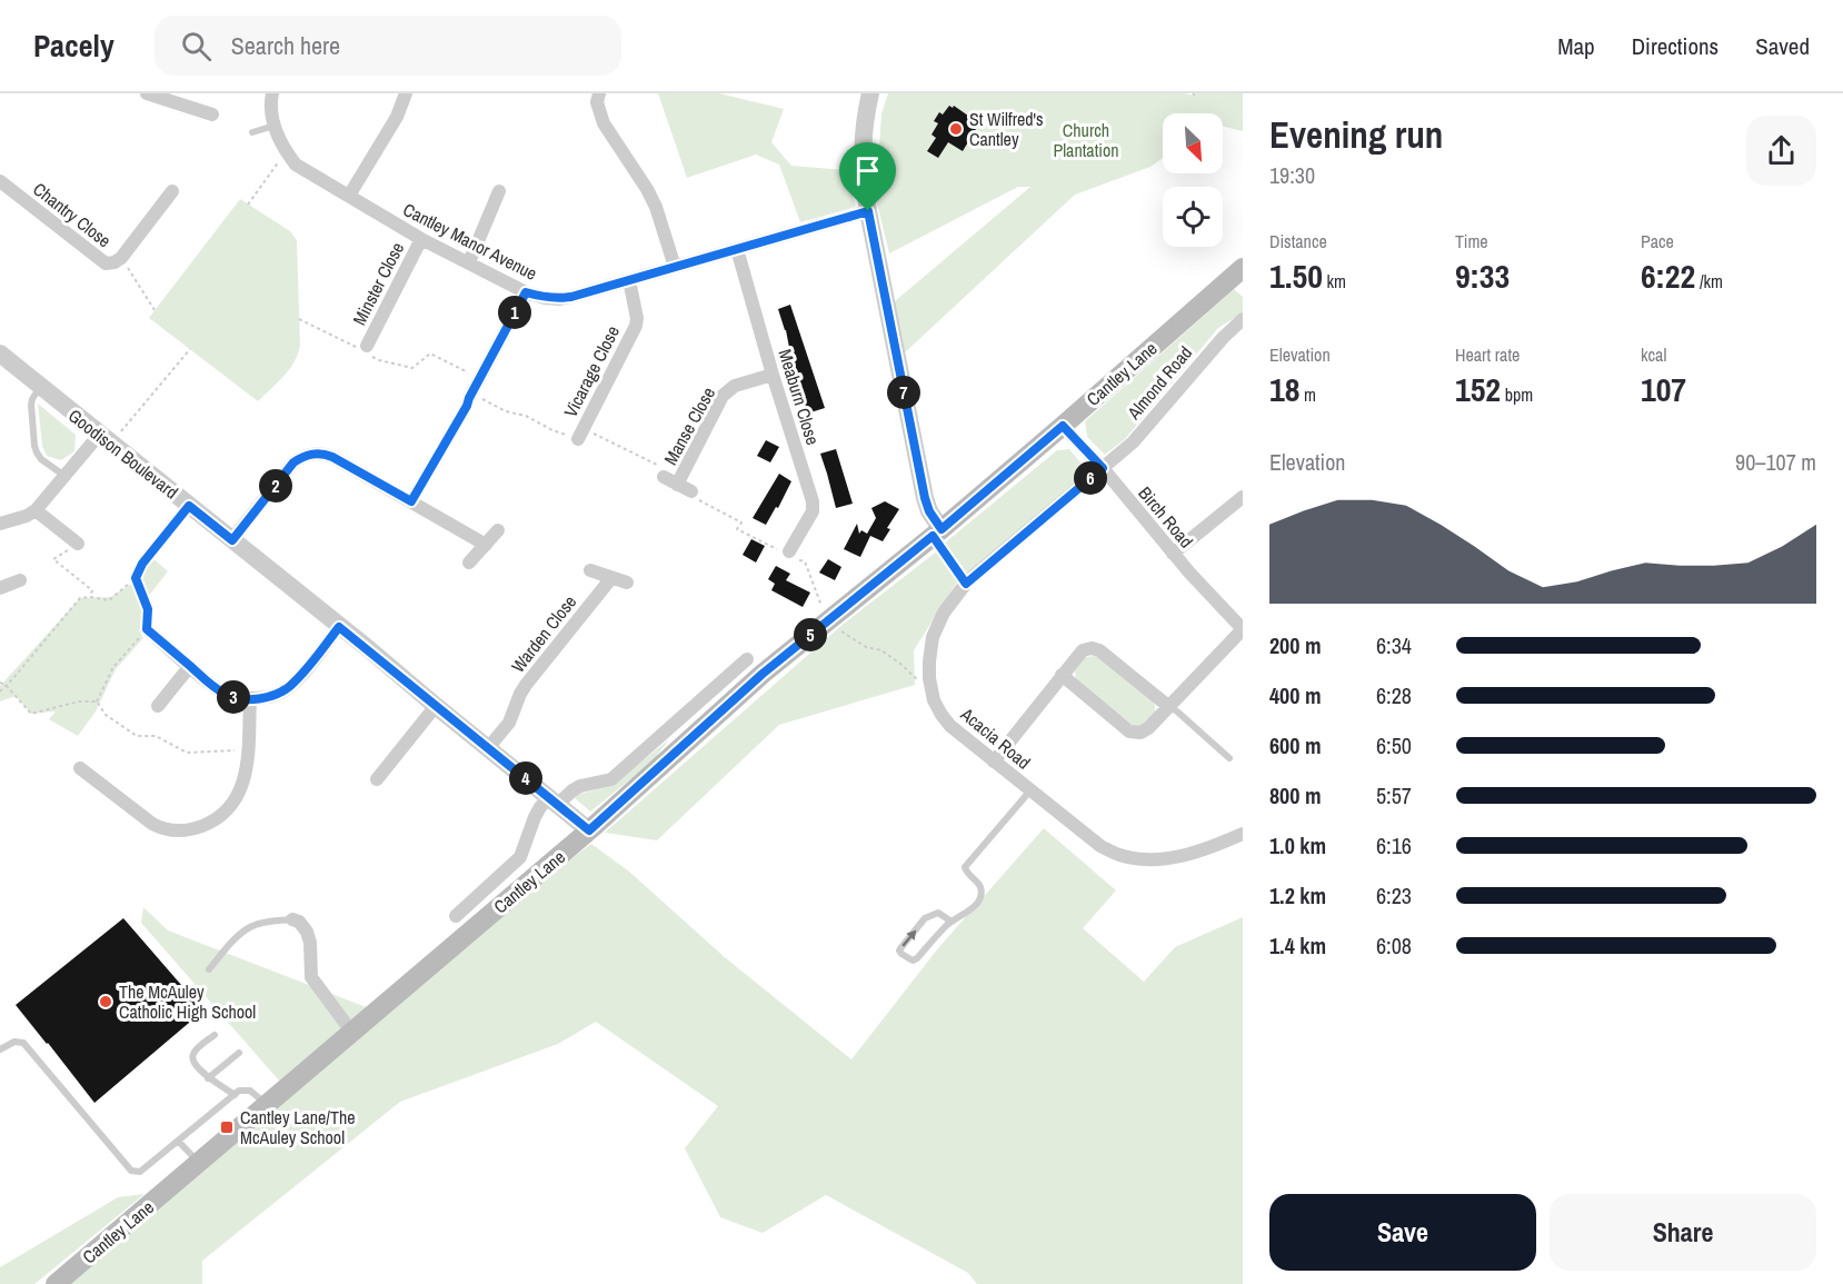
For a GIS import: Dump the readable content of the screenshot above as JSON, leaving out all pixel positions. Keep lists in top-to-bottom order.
{
  "streets": {
    "main road": ["Cantley Lane"],
    "street": [
      "Chantry Close",
      "Cantley Manor Avenue",
      "Minster Close",
      "Vicarage Close",
      "Almond Road",
      "Meaburn Close",
      "Manse Close",
      "Goodison Boulevard",
      "Birch Road",
      "Warden Close",
      "Acacia Road"
    ]
  },
  "crossings": [
    ["Cantley Manor Avenue", "Minster Close"],
    ["Cantley Manor Avenue", "Vicarage Close"],
    ["Cantley Manor Avenue", "Meaburn Close"],
    ["Cantley Lane", "Goodison Boulevard"],
    ["Cantley Lane", "Birch Road"],
    ["Almond Road", "Birch Road"],
    ["Almond Road", "Acacia Road"],
    ["Meaburn Close", "Manse Close"],
    ["Goodison Boulevard", "Warden Close"],
    ["Birch Road", "Acacia Road"]
  ],
  "parks": ["Church Plantation"],
  "places": {
    "other": ["St Wilfred's Cantley", "The McAuley Catholic High School"],
    "transit": ["Cantley Lane/The McAuley School"]
  },
  "north": "bottom right",
  "page": {
    "header": "Pacely",
    "search": "Search here",
    "nav": ["Map", "Directions", "Saved"],
    "heading": ["Evening run", "19:30"],
    "stats": [
      ["Distance", "1.50 km"],
      ["Time", "9:33"],
      ["Pace", "6:22 /km"],
      ["Elevation", "18 m"],
      ["Heart rate", "152 bpm"],
      ["kcal", "107"]
    ],
    "pins": [
      "1",
      "7",
      "6",
      "2",
      "5",
      "3",
      "4"
    ],
    "chart": ["Elevation", "90–107 m"],
    "list": [
      {
        "name": "200 m",
        "note": "6:34"
      },
      {
        "name": "400 m",
        "note": "6:28"
      },
      {
        "name": "600 m",
        "note": "6:50"
      },
      {
        "name": "800 m",
        "note": "5:57"
      },
      {
        "name": "1.0 km",
        "note": "6:16"
      },
      {
        "name": "1.2 km",
        "note": "6:23"
      },
      {
        "name": "1.4 km",
        "note": "6:08"
      }
    ],
    "buttons": ["Save", "Share"]
  }
}
